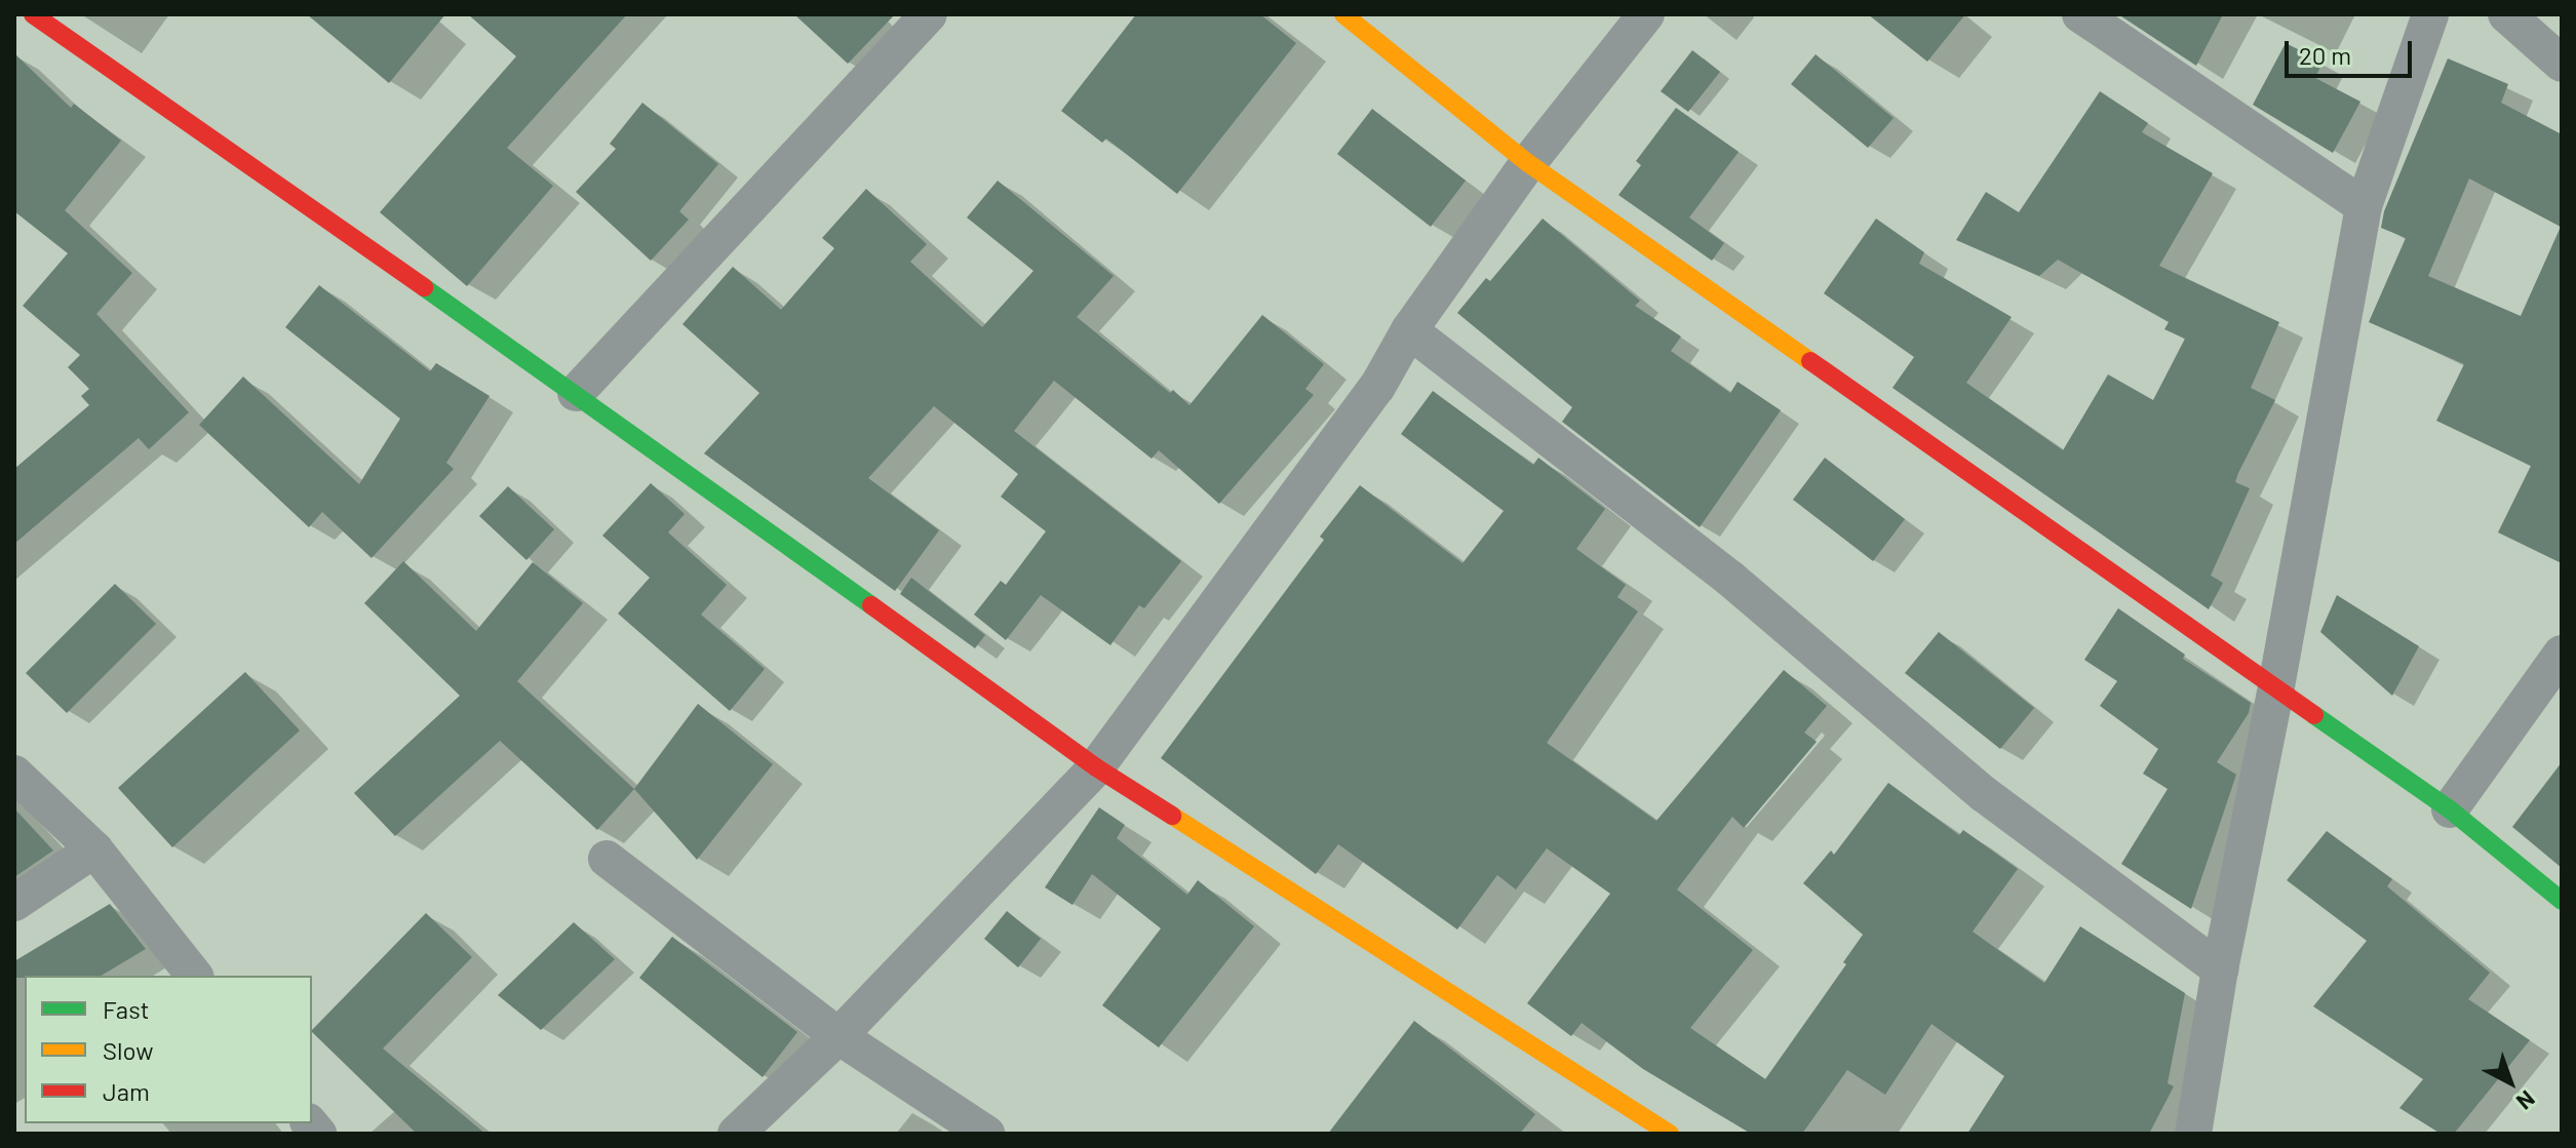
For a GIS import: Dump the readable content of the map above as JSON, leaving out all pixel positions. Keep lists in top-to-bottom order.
{
  "legend": ["Fast", "Slow", "Jam"],
  "scale_bar": "20 m",
  "north": "bottom right"
}
